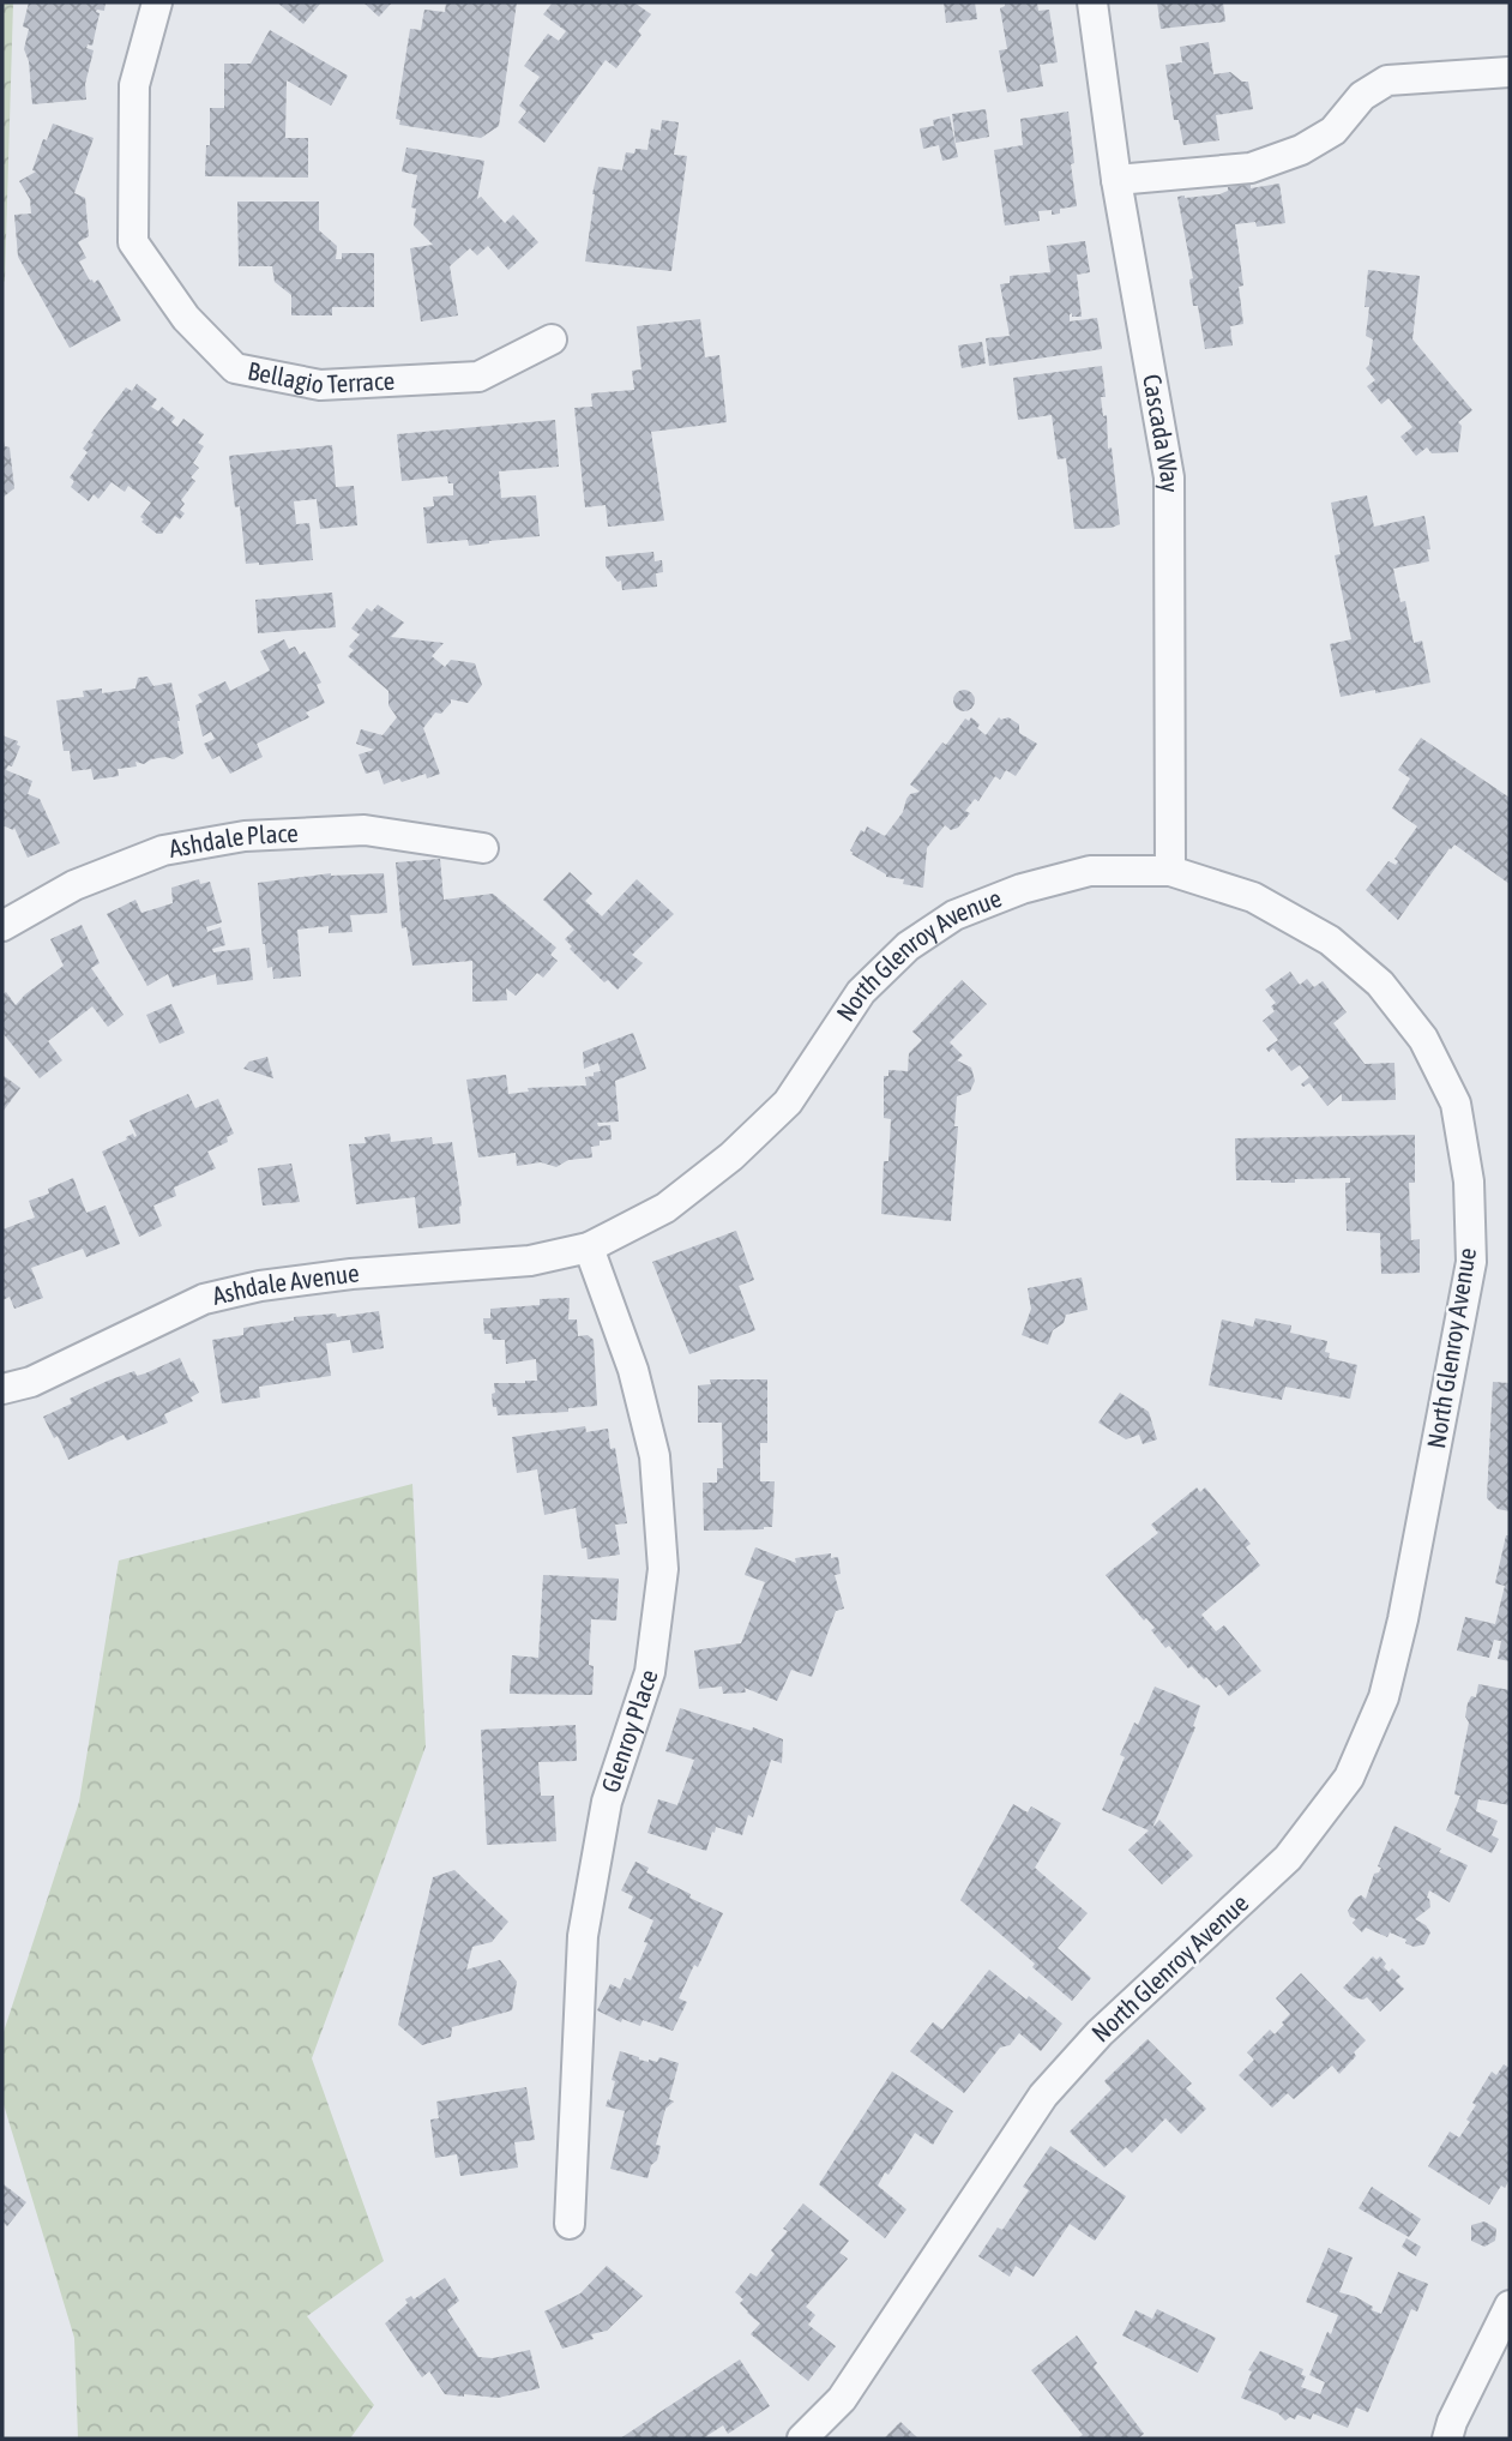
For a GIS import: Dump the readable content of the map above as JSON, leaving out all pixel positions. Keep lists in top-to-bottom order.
{
  "streets": {
    "street": [
      "Bellagio Terrace",
      "Cascada Way",
      "Ashdale Place",
      "North Glenroy Avenue",
      "Ashdale Avenue",
      "Glenroy Place"
    ]
  },
  "crossings": [
    ["Cascada Way", "North Glenroy Avenue"],
    ["North Glenroy Avenue", "Ashdale Avenue"],
    ["North Glenroy Avenue", "Glenroy Place"],
    ["Ashdale Avenue", "Glenroy Place"]
  ]
}
